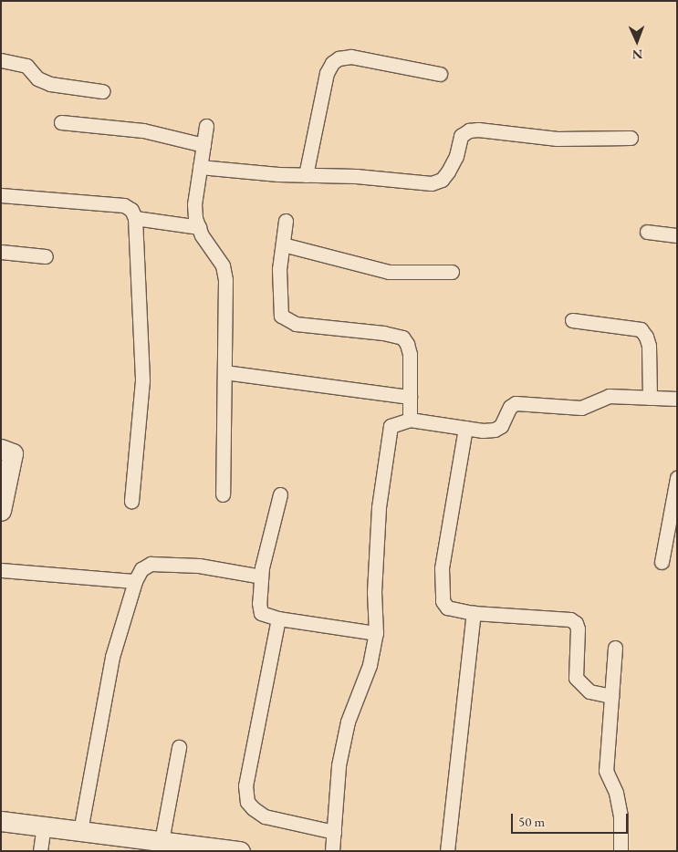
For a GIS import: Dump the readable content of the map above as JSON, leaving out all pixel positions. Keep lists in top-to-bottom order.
{
  "scale_bar": "50 m",
  "north": "bottom"
}
